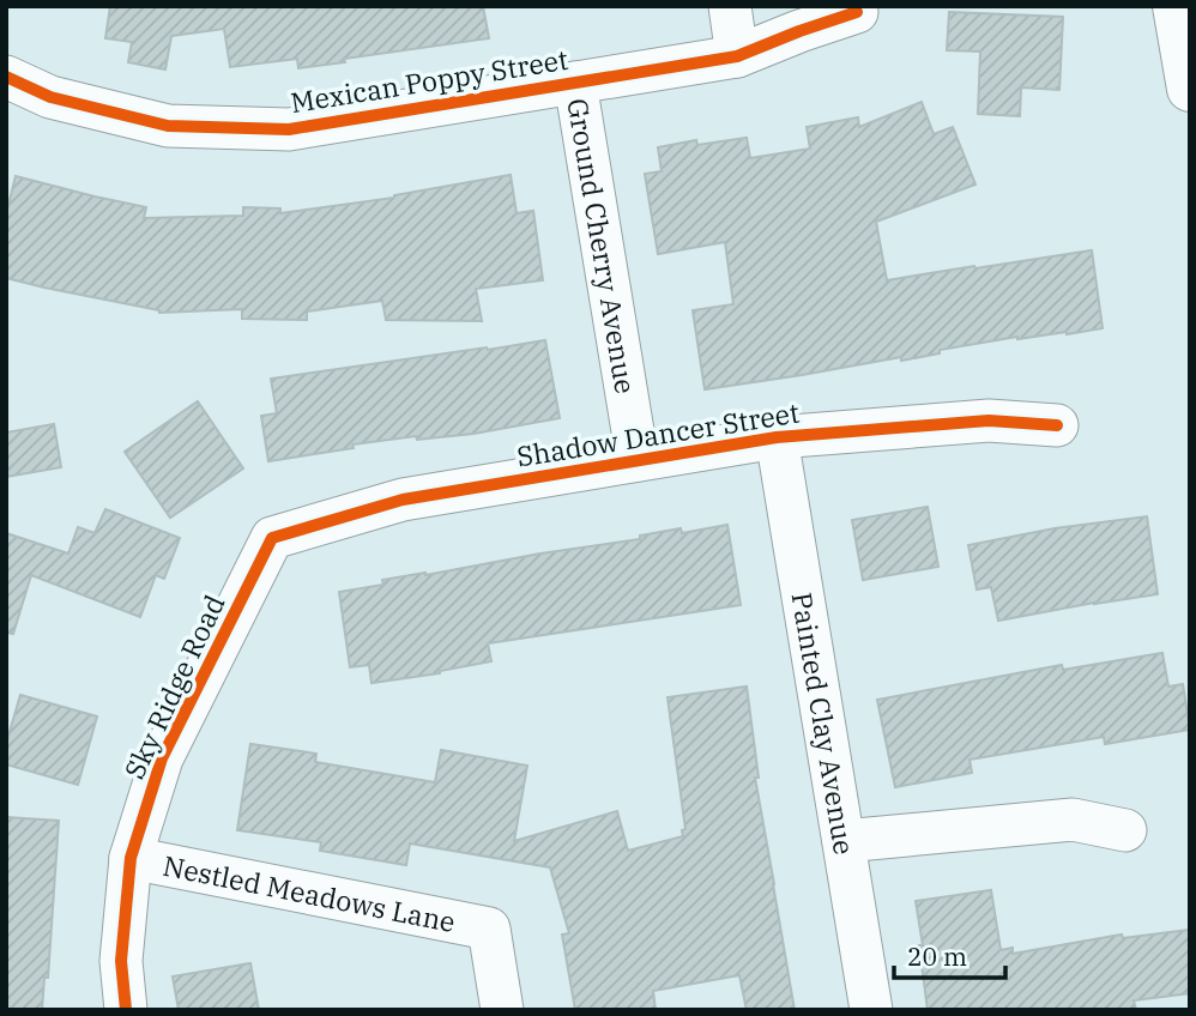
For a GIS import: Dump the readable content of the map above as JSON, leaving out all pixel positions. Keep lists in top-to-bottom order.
{
  "streets": {
    "street": [
      "Mexican Poppy Street",
      "Ground Cherry Avenue",
      "Shadow Dancer Street",
      "Sky Ridge Road",
      "Painted Clay Avenue",
      "Nestled Meadows Lane"
    ]
  },
  "crossings": [
    ["Mexican Poppy Street", "Ground Cherry Avenue"],
    ["Ground Cherry Avenue", "Shadow Dancer Street"],
    ["Shadow Dancer Street", "Sky Ridge Road"],
    ["Shadow Dancer Street", "Painted Clay Avenue"],
    ["Sky Ridge Road", "Nestled Meadows Lane"]
  ],
  "scale_bar": "20 m"
}
